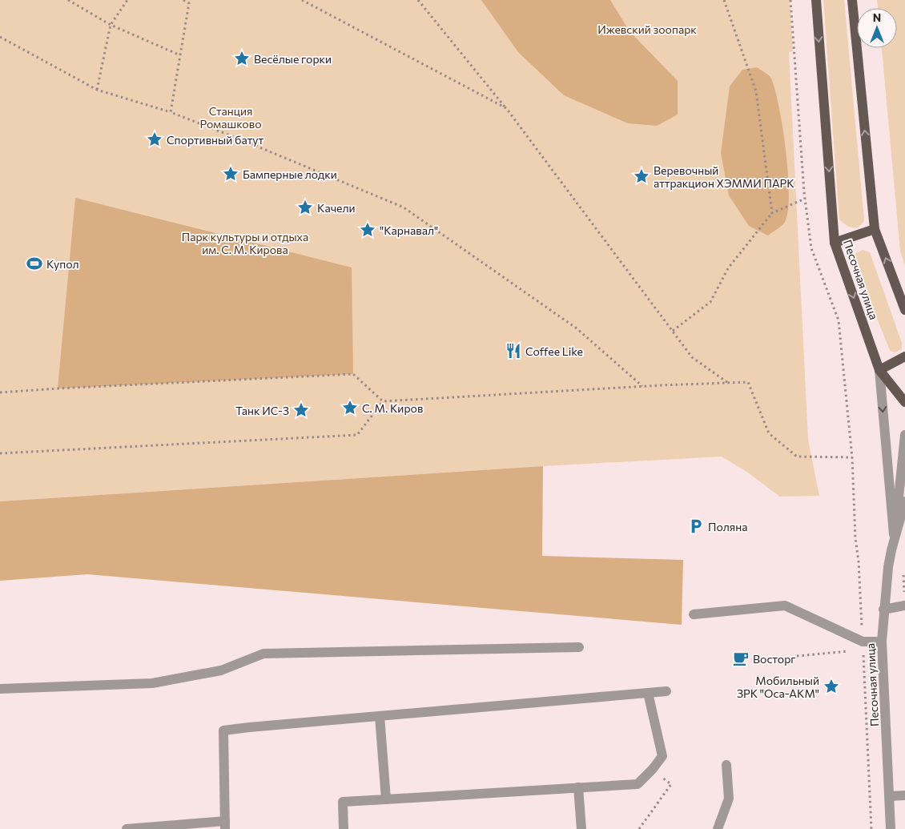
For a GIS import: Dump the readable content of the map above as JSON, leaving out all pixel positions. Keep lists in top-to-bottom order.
{
  "streets": {
    "main road": ["Песочная улица"]
  },
  "parks": ["Ижевский зоопарк", "Станция Ромашково", "Парк культуры и отдыха им. С. М. Кирова"],
  "places": {
    "place": [
      "Весёлые горки",
      "Спортивный батут",
      "Бамперные лодки",
      "Веревочный аттракцион ХЭММИ ПАРК",
      "Качели",
      "\"Карнавал\"",
      "С. М. Киров",
      "Танк ИС-3",
      "Мобильный ЗРК \"Оса-АКМ\""
    ],
    "sports": ["Купол"],
    "restaurant": ["Coffee Like"],
    "parking": ["Поляна"],
    "cafe": ["Восторг"]
  },
  "north": "top"
}
